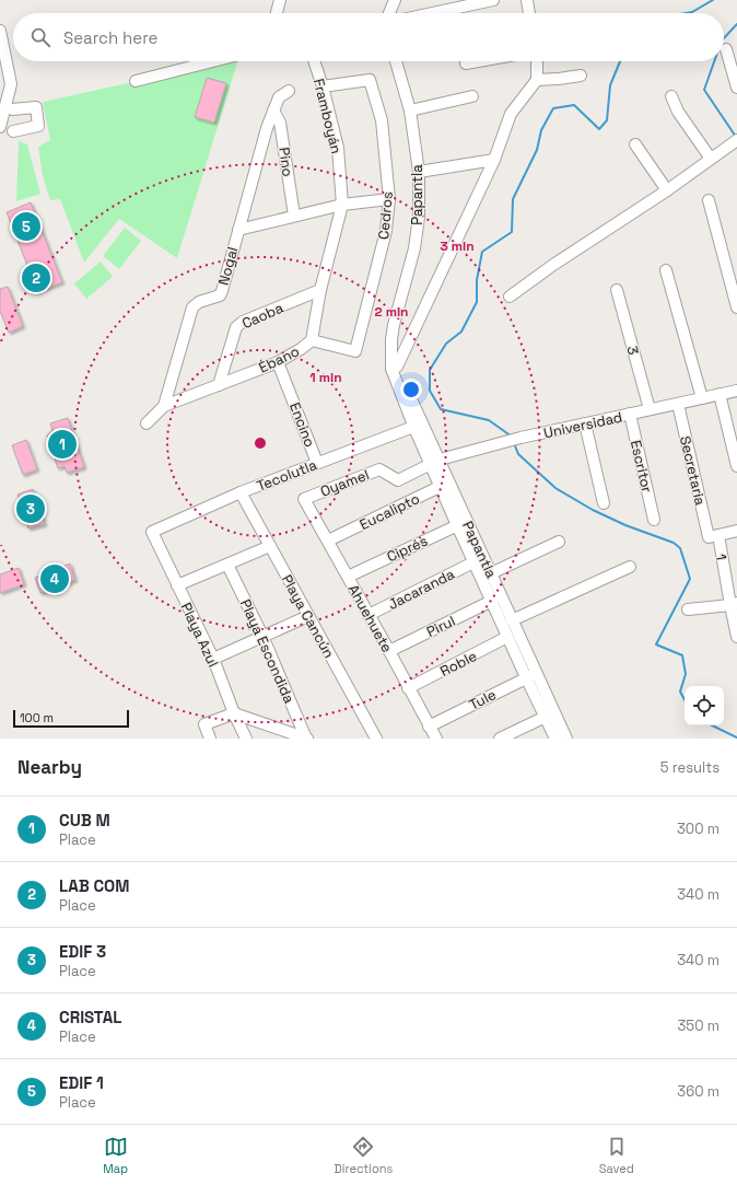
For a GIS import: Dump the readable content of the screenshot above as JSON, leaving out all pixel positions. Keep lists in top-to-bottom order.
{
  "streets": {
    "street": [
      "Framboyán",
      "Pino",
      "Papantla",
      "Cedros",
      "Nogal",
      "Caoba",
      "3",
      "Ébano",
      "Encino",
      "Universidad",
      "Escritor",
      "Secretaria",
      "Tecolutla",
      "Oyamel",
      "Eucalipto",
      "Ciprés",
      "1",
      "Jacaranda",
      "Playa Cancún",
      "Ahuehuete",
      "Pirul",
      "Playa Azul",
      "Playa Escondida",
      "Roble",
      "Tule"
    ]
  },
  "crossings": [
    ["Framboyán", "Cedros"],
    ["Framboyán", "Ébano"],
    ["Pino", "Nogal"],
    ["Papantla", "Universidad"],
    ["Papantla", "Tecolutla"],
    ["Papantla", "Oyamel"],
    ["Papantla", "Eucalipto"],
    ["Papantla", "Ciprés"],
    ["Papantla", "Jacaranda"],
    ["Papantla", "Pirul"],
    ["Papantla", "Roble"],
    ["Papantla", "Tule"],
    ["Cedros", "Ébano"],
    ["Nogal", "Ébano"],
    ["Caoba", "Ébano"],
    ["3", "Universidad"],
    ["Ébano", "Encino"],
    ["Encino", "Tecolutla"],
    ["Universidad", "Escritor"],
    ["Universidad", "Secretaria"],
    ["Universidad", "Oyamel"],
    ["Secretaria", "1"],
    ["Tecolutla", "Playa Cancún"],
    ["Tecolutla", "Playa Azul"],
    ["Oyamel", "Ahuehuete"],
    ["Eucalipto", "Ahuehuete"],
    ["Ciprés", "Ahuehuete"],
    ["Jacaranda", "Ahuehuete"],
    ["Ahuehuete", "Pirul"],
    ["Ahuehuete", "Roble"],
    ["Ahuehuete", "Tule"]
  ],
  "scale_bar": "100 m",
  "page": {
    "search": "Search here",
    "pins": [
      "5",
      "2",
      "1",
      "3",
      "4"
    ],
    "scale": "100 m",
    "heading": ["Nearby", "5 results"],
    "list": [
      {
        "mark": "1",
        "name": "CUB M",
        "note": "Place",
        "value": "300 m"
      },
      {
        "mark": "2",
        "name": "LAB COM",
        "note": "Place",
        "value": "340 m"
      },
      {
        "mark": "3",
        "name": "EDIF 3",
        "note": "Place",
        "value": "340 m"
      },
      {
        "mark": "4",
        "name": "CRISTAL",
        "note": "Place",
        "value": "350 m"
      },
      {
        "mark": "5",
        "name": "EDIF 1",
        "note": "Place",
        "value": "360 m"
      }
    ],
    "nav": ["Map", "Directions", "Saved"]
  },
  "rings": ["3 min", "2 min", "1 min"]
}
